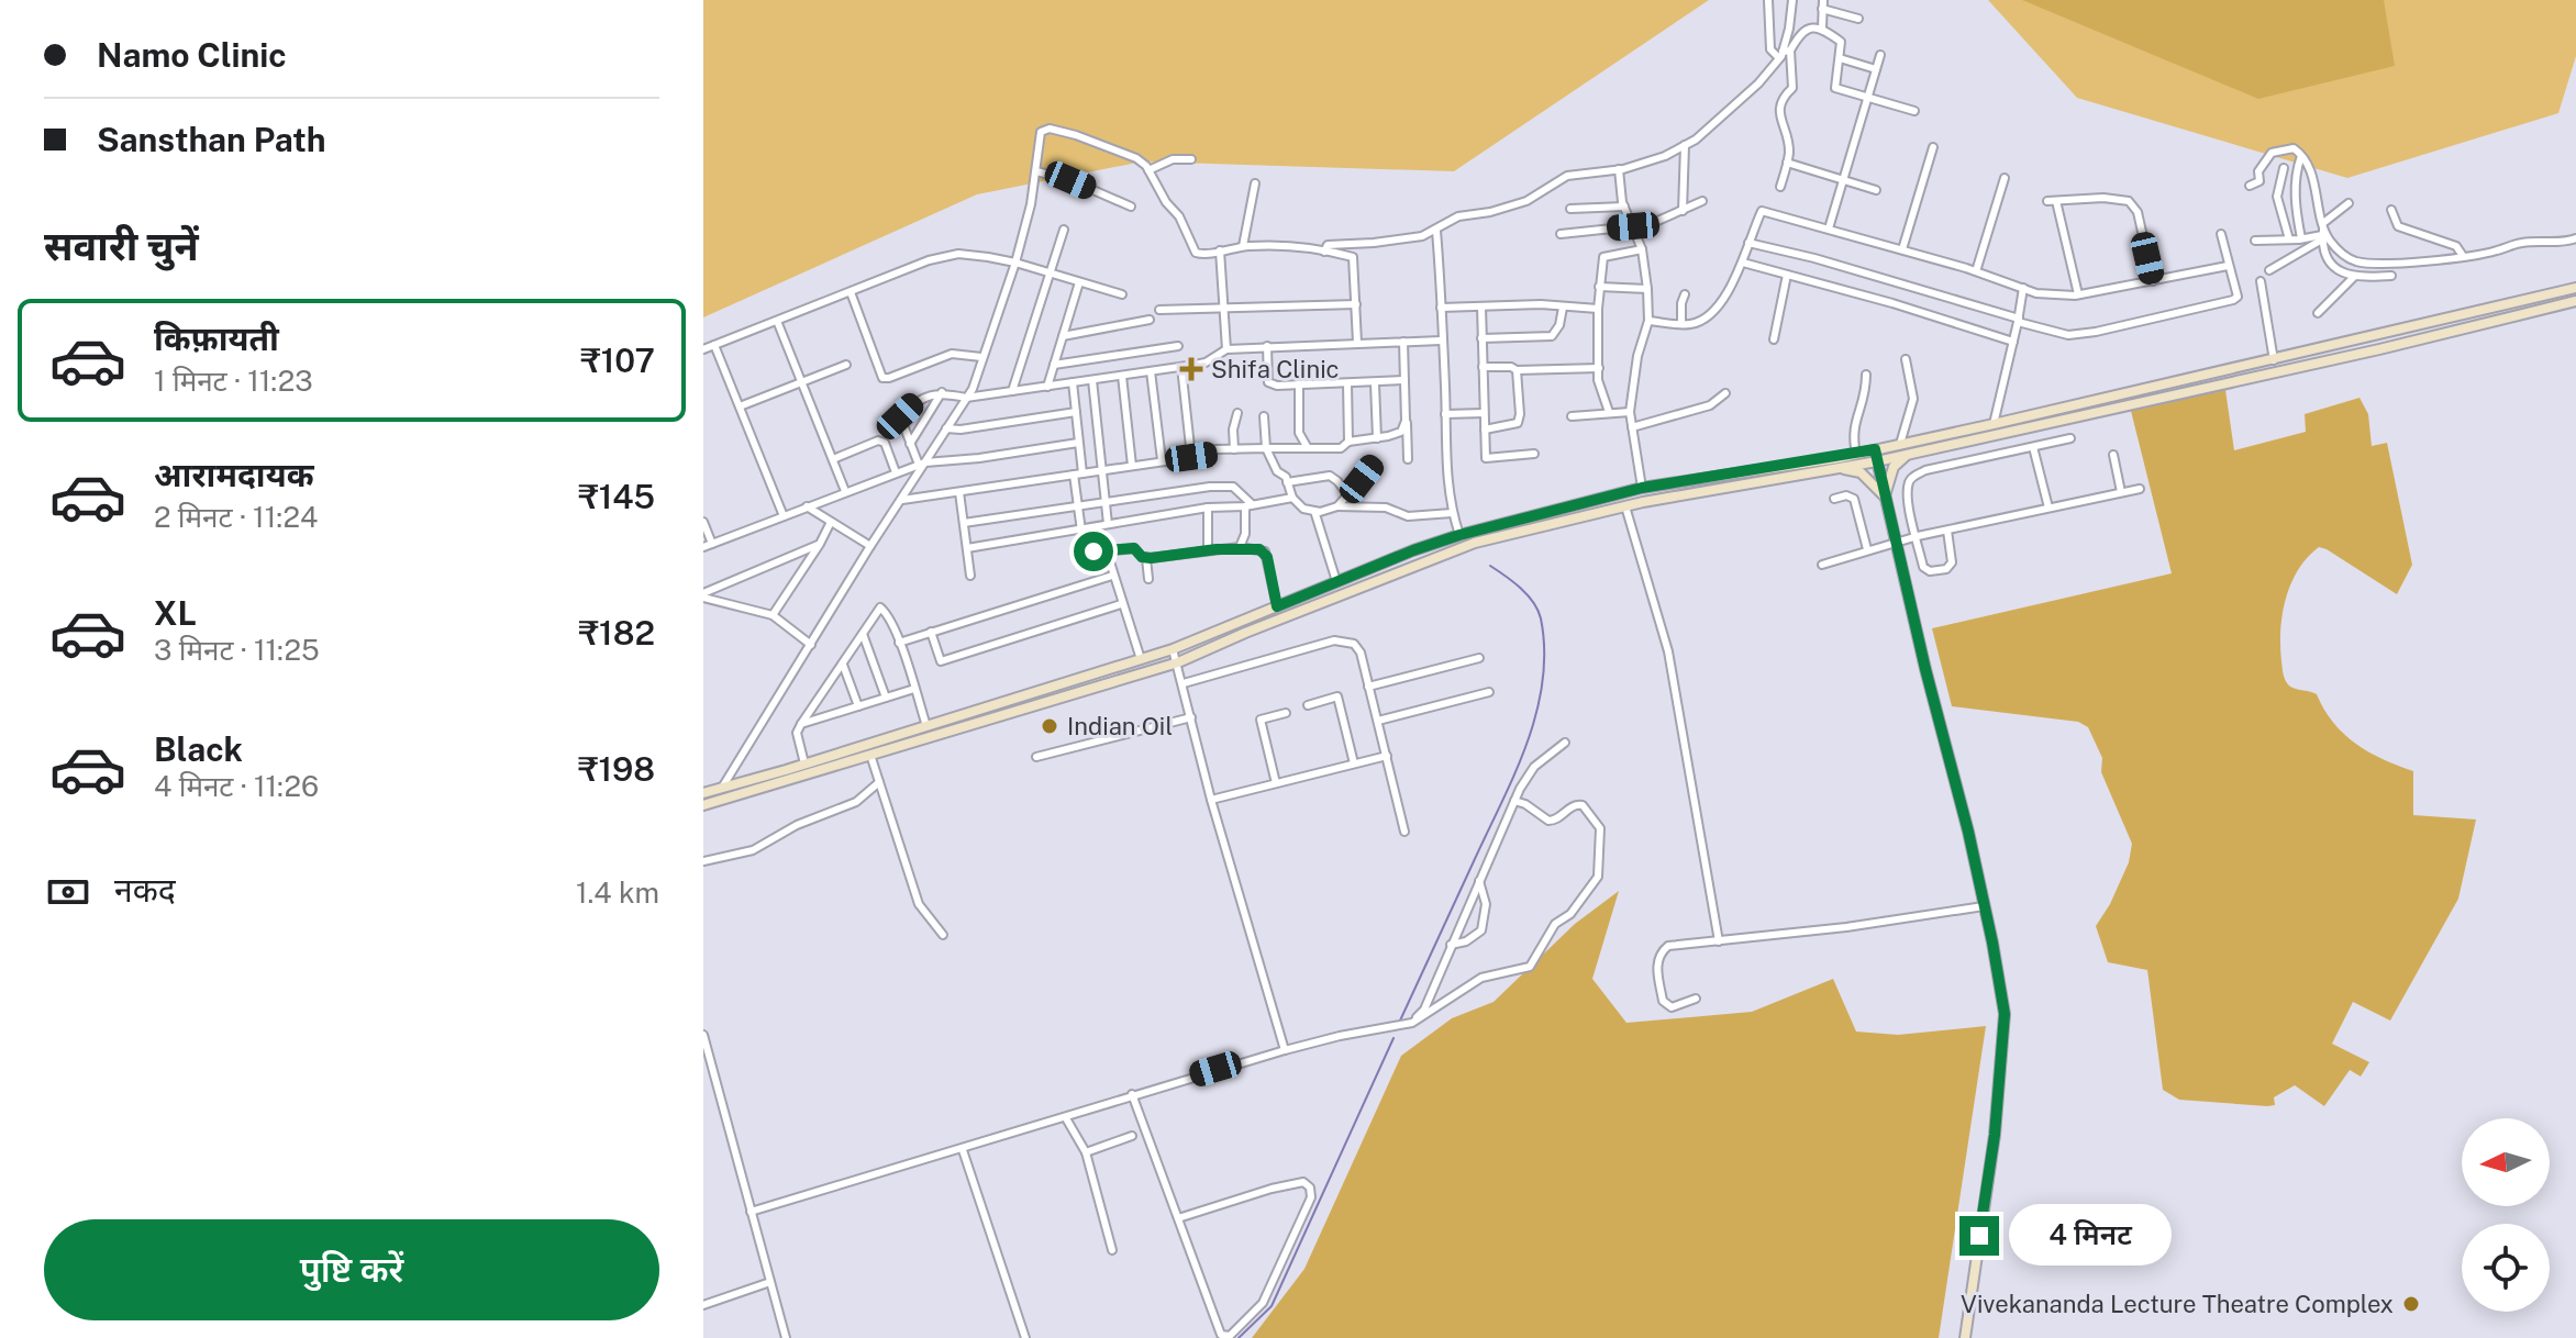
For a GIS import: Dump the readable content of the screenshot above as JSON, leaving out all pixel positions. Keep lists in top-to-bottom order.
{
  "places": {
    "health": ["Shifa Clinic"],
    "other": ["Indian Oil", "Vivekananda Lecture Theatre Complex"]
  },
  "north": "left",
  "page": {
    "banner": ["Namo Clinic", "Sansthan Path"],
    "heading": "सवारी चुनें",
    "list": [
      {
        "name": "किफ़ायती",
        "note": "1 मिनट · 11:23",
        "value": "₹107"
      },
      {
        "name": "आरामदायक",
        "note": "2 मिनट · 11:24",
        "value": "₹145"
      },
      {
        "name": "XL",
        "note": "3 मिनट · 11:25",
        "value": "₹182"
      },
      {
        "name": "Black",
        "note": "4 मिनट · 11:26",
        "value": "₹198"
      }
    ],
    "pay": ["नकद", "1.4 km"],
    "buttons": "पुष्टि करें",
    "bubble": "4 मिनट"
  }
}
